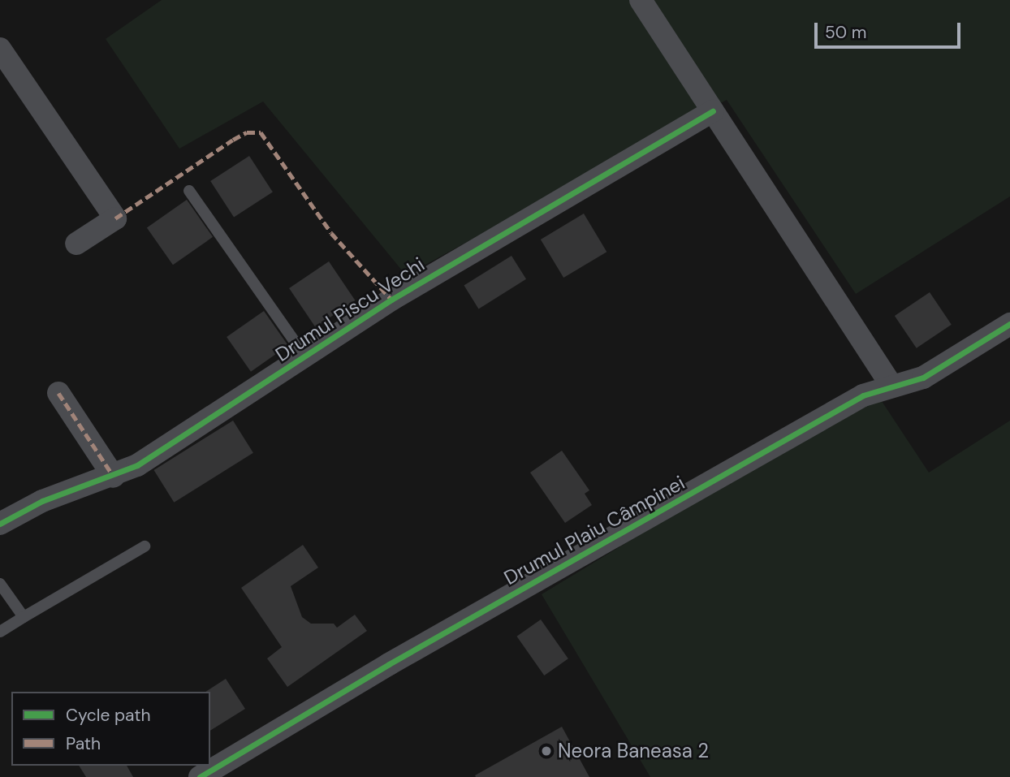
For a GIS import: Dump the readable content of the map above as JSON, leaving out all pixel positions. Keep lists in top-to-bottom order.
{
  "streets": {
    "street": ["Drumul Piscu Vechi", "Drumul Plaiu Câmpinei"]
  },
  "places": ["Neora Baneasa 2"],
  "legend": ["Cycle path", "Path"],
  "scale_bar": "50 m"
}
